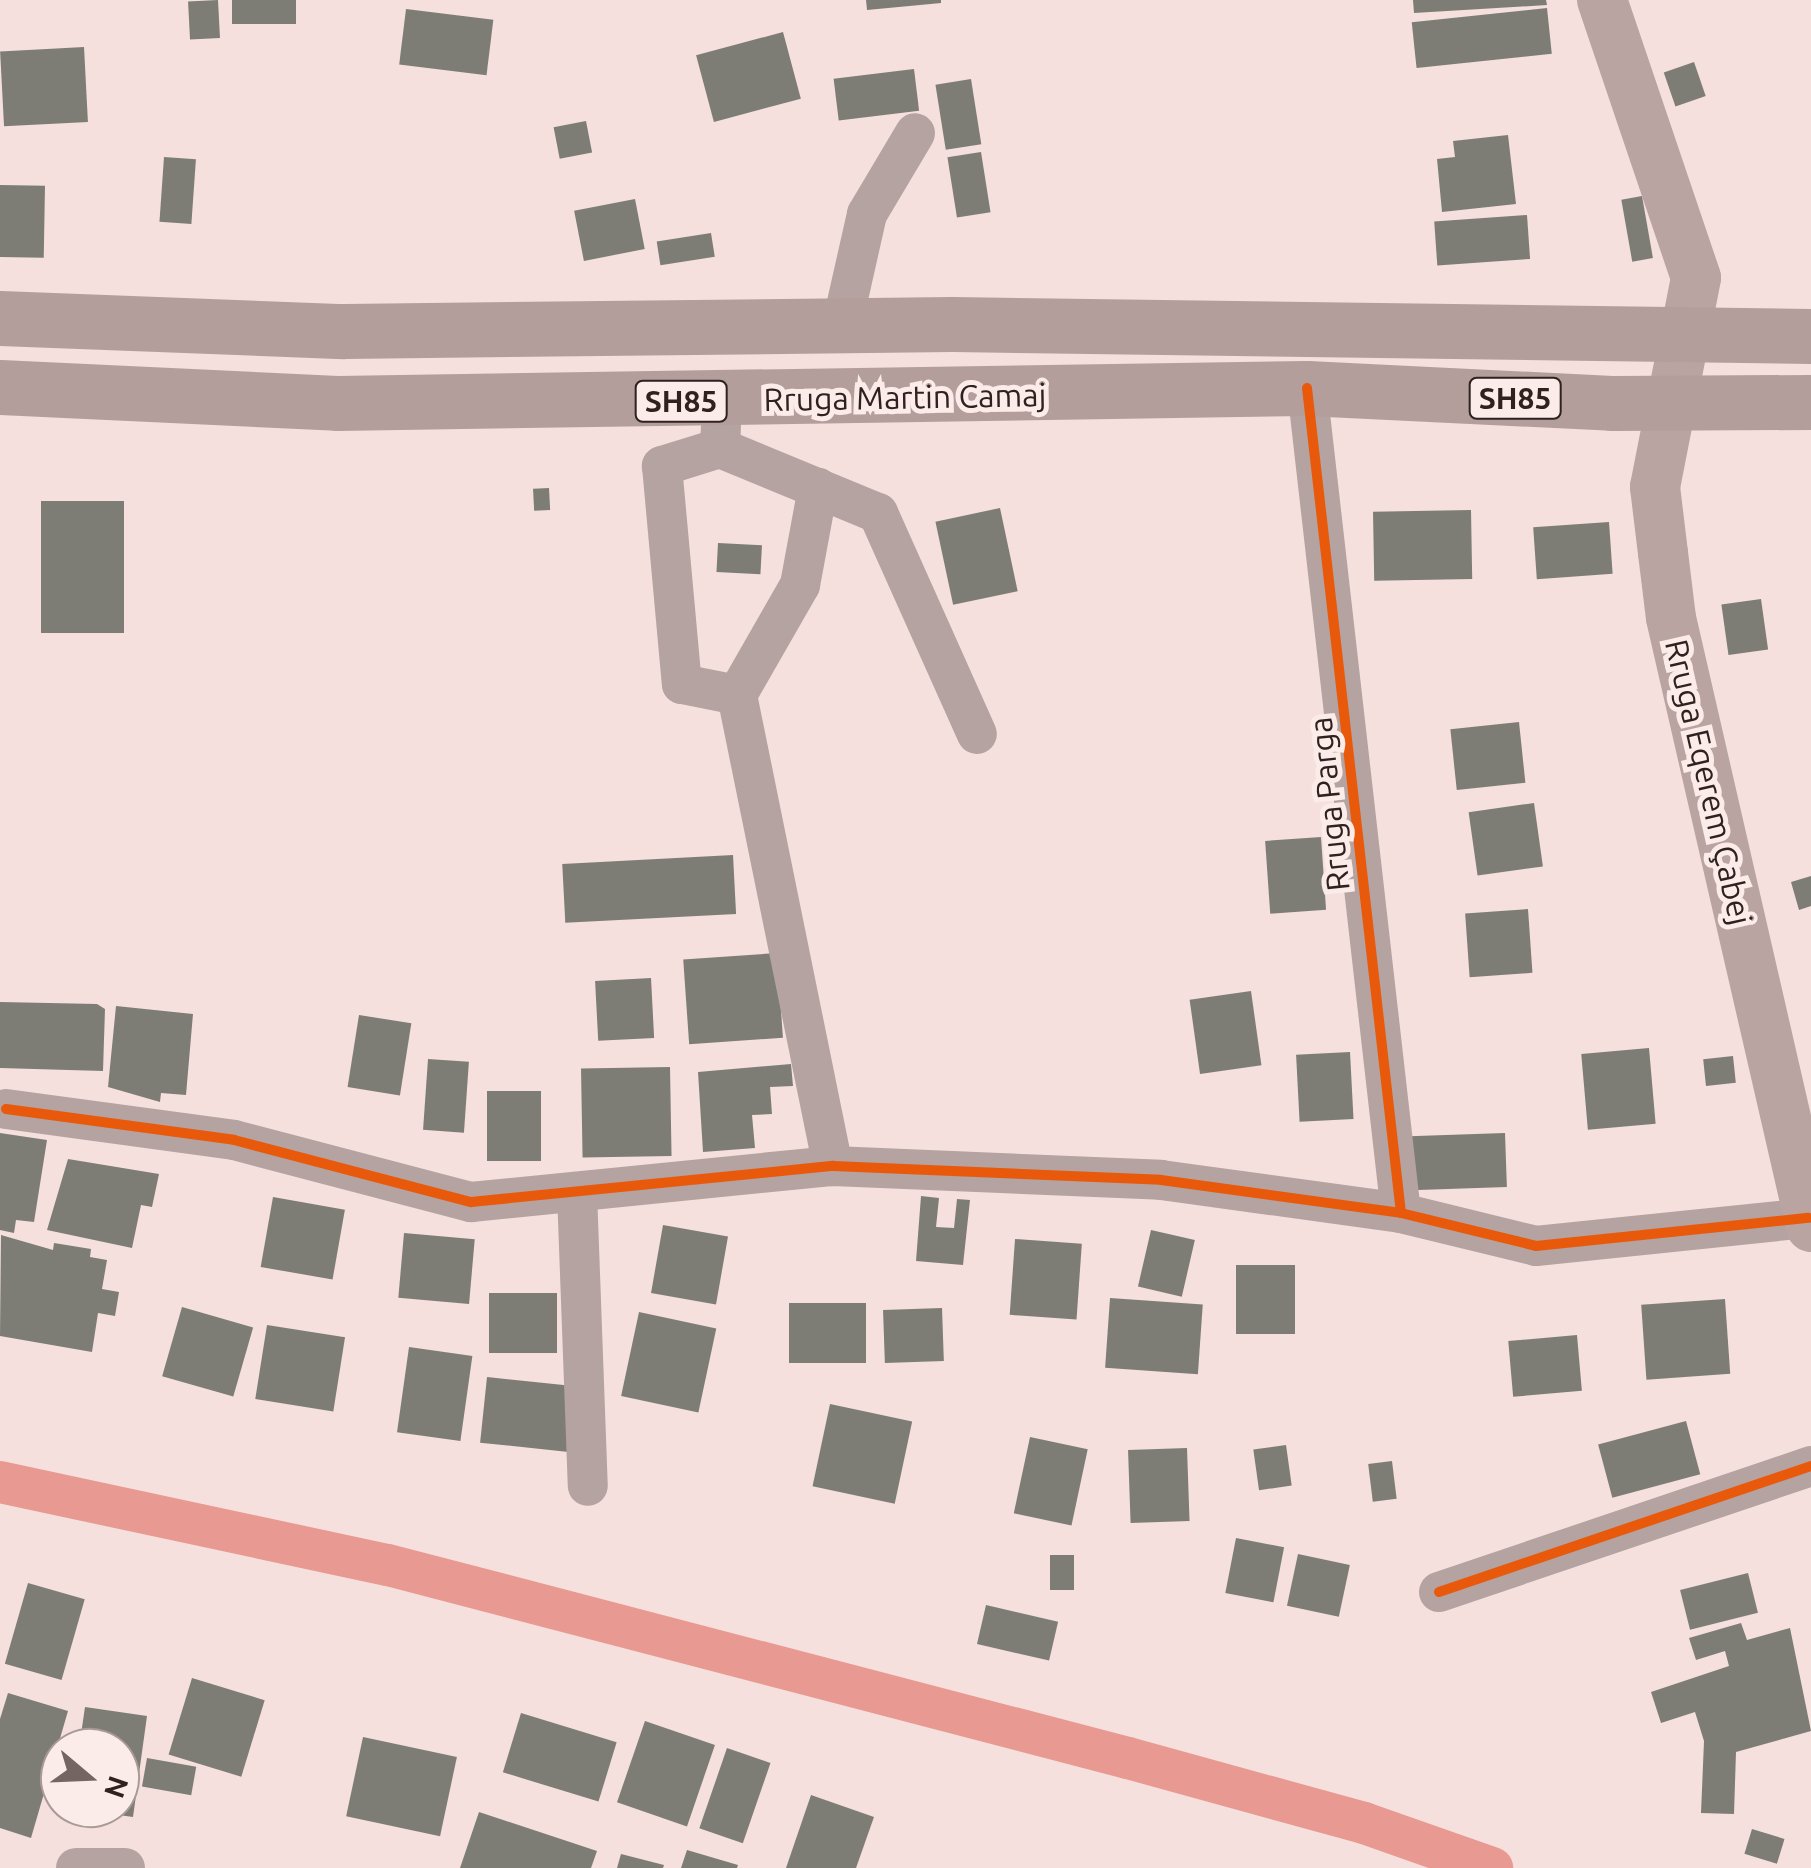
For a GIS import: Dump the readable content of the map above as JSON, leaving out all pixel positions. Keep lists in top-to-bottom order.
{
  "streets": {
    "highway": ["Rruga Martin Camaj", "SH85"],
    "main road": ["Rruga Eqerem Çabej"],
    "street": ["Rruga Parga"]
  },
  "crossings": [
    ["Rruga Martin Camaj", "Rruga Eqerem Çabej"],
    ["Rruga Martin Camaj", "Rruga Parga"],
    ["SH85", "Rruga Eqerem Çabej"]
  ],
  "north": "right"
}
